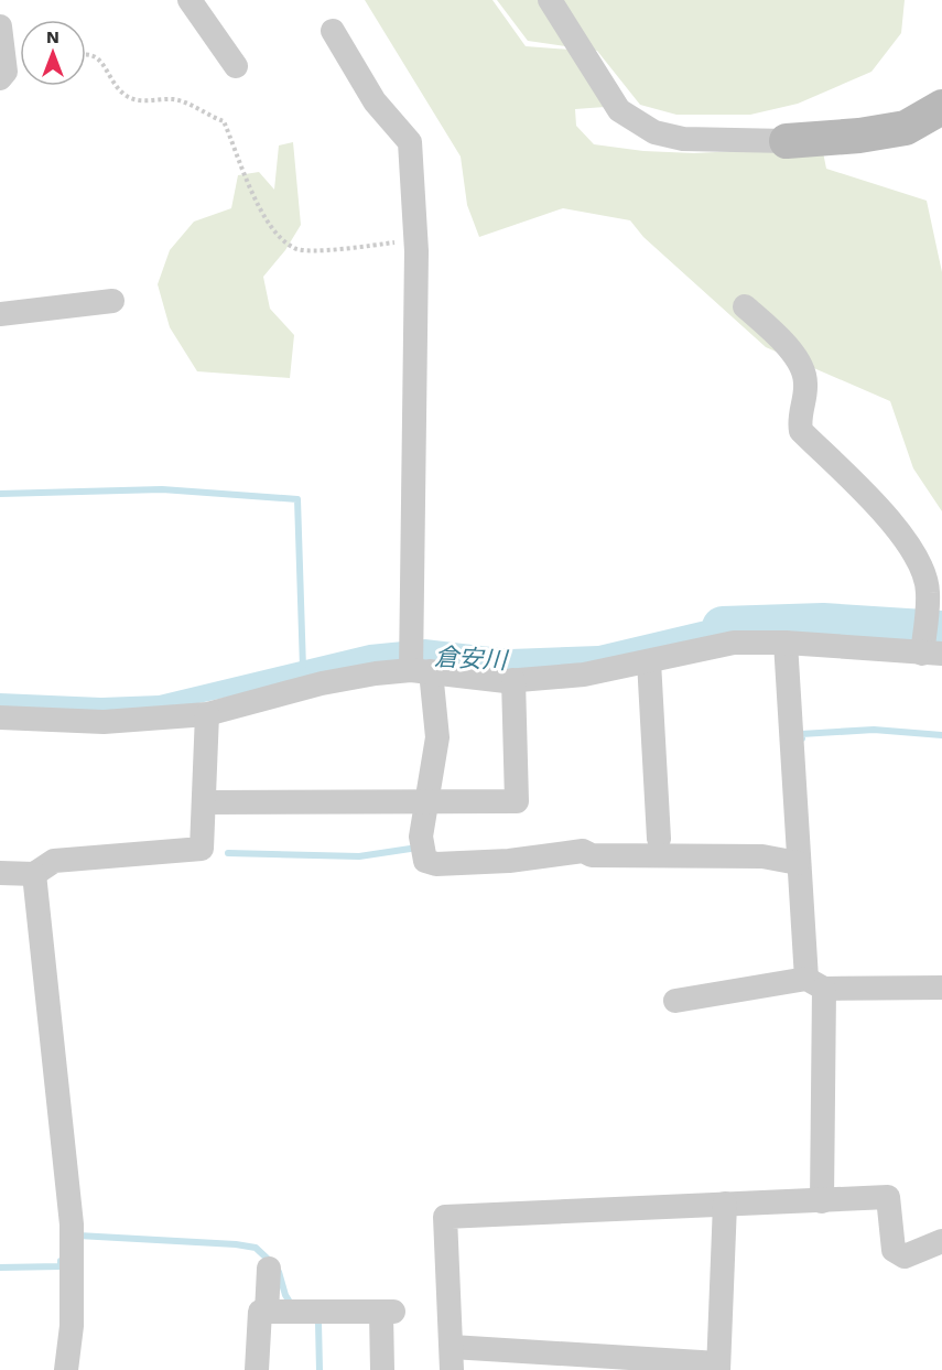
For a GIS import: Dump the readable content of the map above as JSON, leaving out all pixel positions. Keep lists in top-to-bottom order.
{
  "water": ["倉安川"],
  "north": "top"
}
